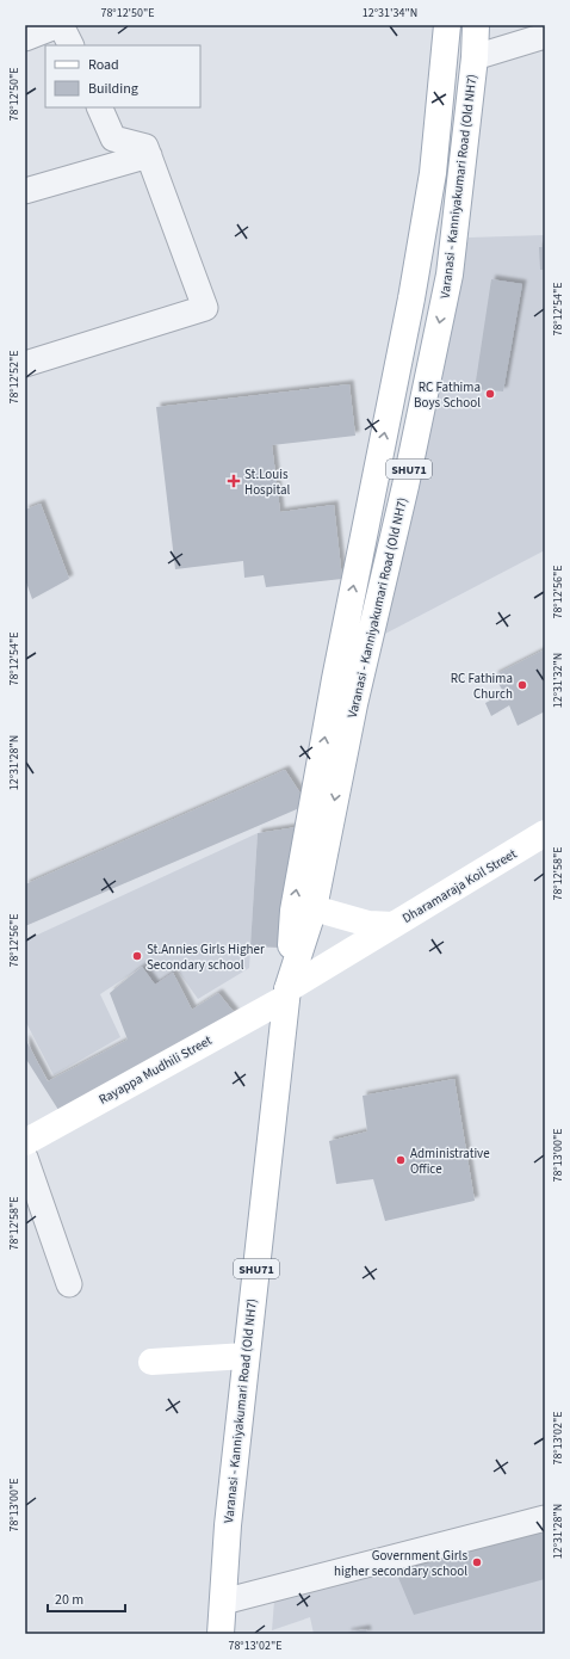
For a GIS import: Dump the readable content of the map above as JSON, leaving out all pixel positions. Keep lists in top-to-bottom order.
{
  "streets": {
    "main road": [
      "Varanasi - Kanniyakumari Road (Old NH7)",
      "SHU71",
      "Dharamaraja Koil Street",
      "Rayappa Mudhili Street"
    ]
  },
  "crossings": [
    ["Varanasi - Kanniyakumari Road (Old NH7)", "Dharamaraja Koil Street"],
    ["Varanasi - Kanniyakumari Road (Old NH7)", "Rayappa Mudhili Street"],
    ["Dharamaraja Koil Street", "Rayappa Mudhili Street"]
  ],
  "places": {
    "other": [
      "RC Fathima Boys School",
      "RC Fathima Church",
      "St.Annies Girls Higher Secondary school",
      "Administrative Office",
      "Government Girls higher secondary school"
    ],
    "health": ["St.Louis Hospital"]
  },
  "legend": ["Road", "Building"],
  "scale_bar": "20 m",
  "coordinates": [
    "78°12'50\"E",
    "12°31'34\"N",
    "78°12'54\"E",
    "78°12'52\"E",
    "78°12'56\"E",
    "12°31'32\"N",
    "12°31'28\"N",
    "78°12'58\"E",
    "78°13'00\"E",
    "78°13'02\"E"
  ]
}
